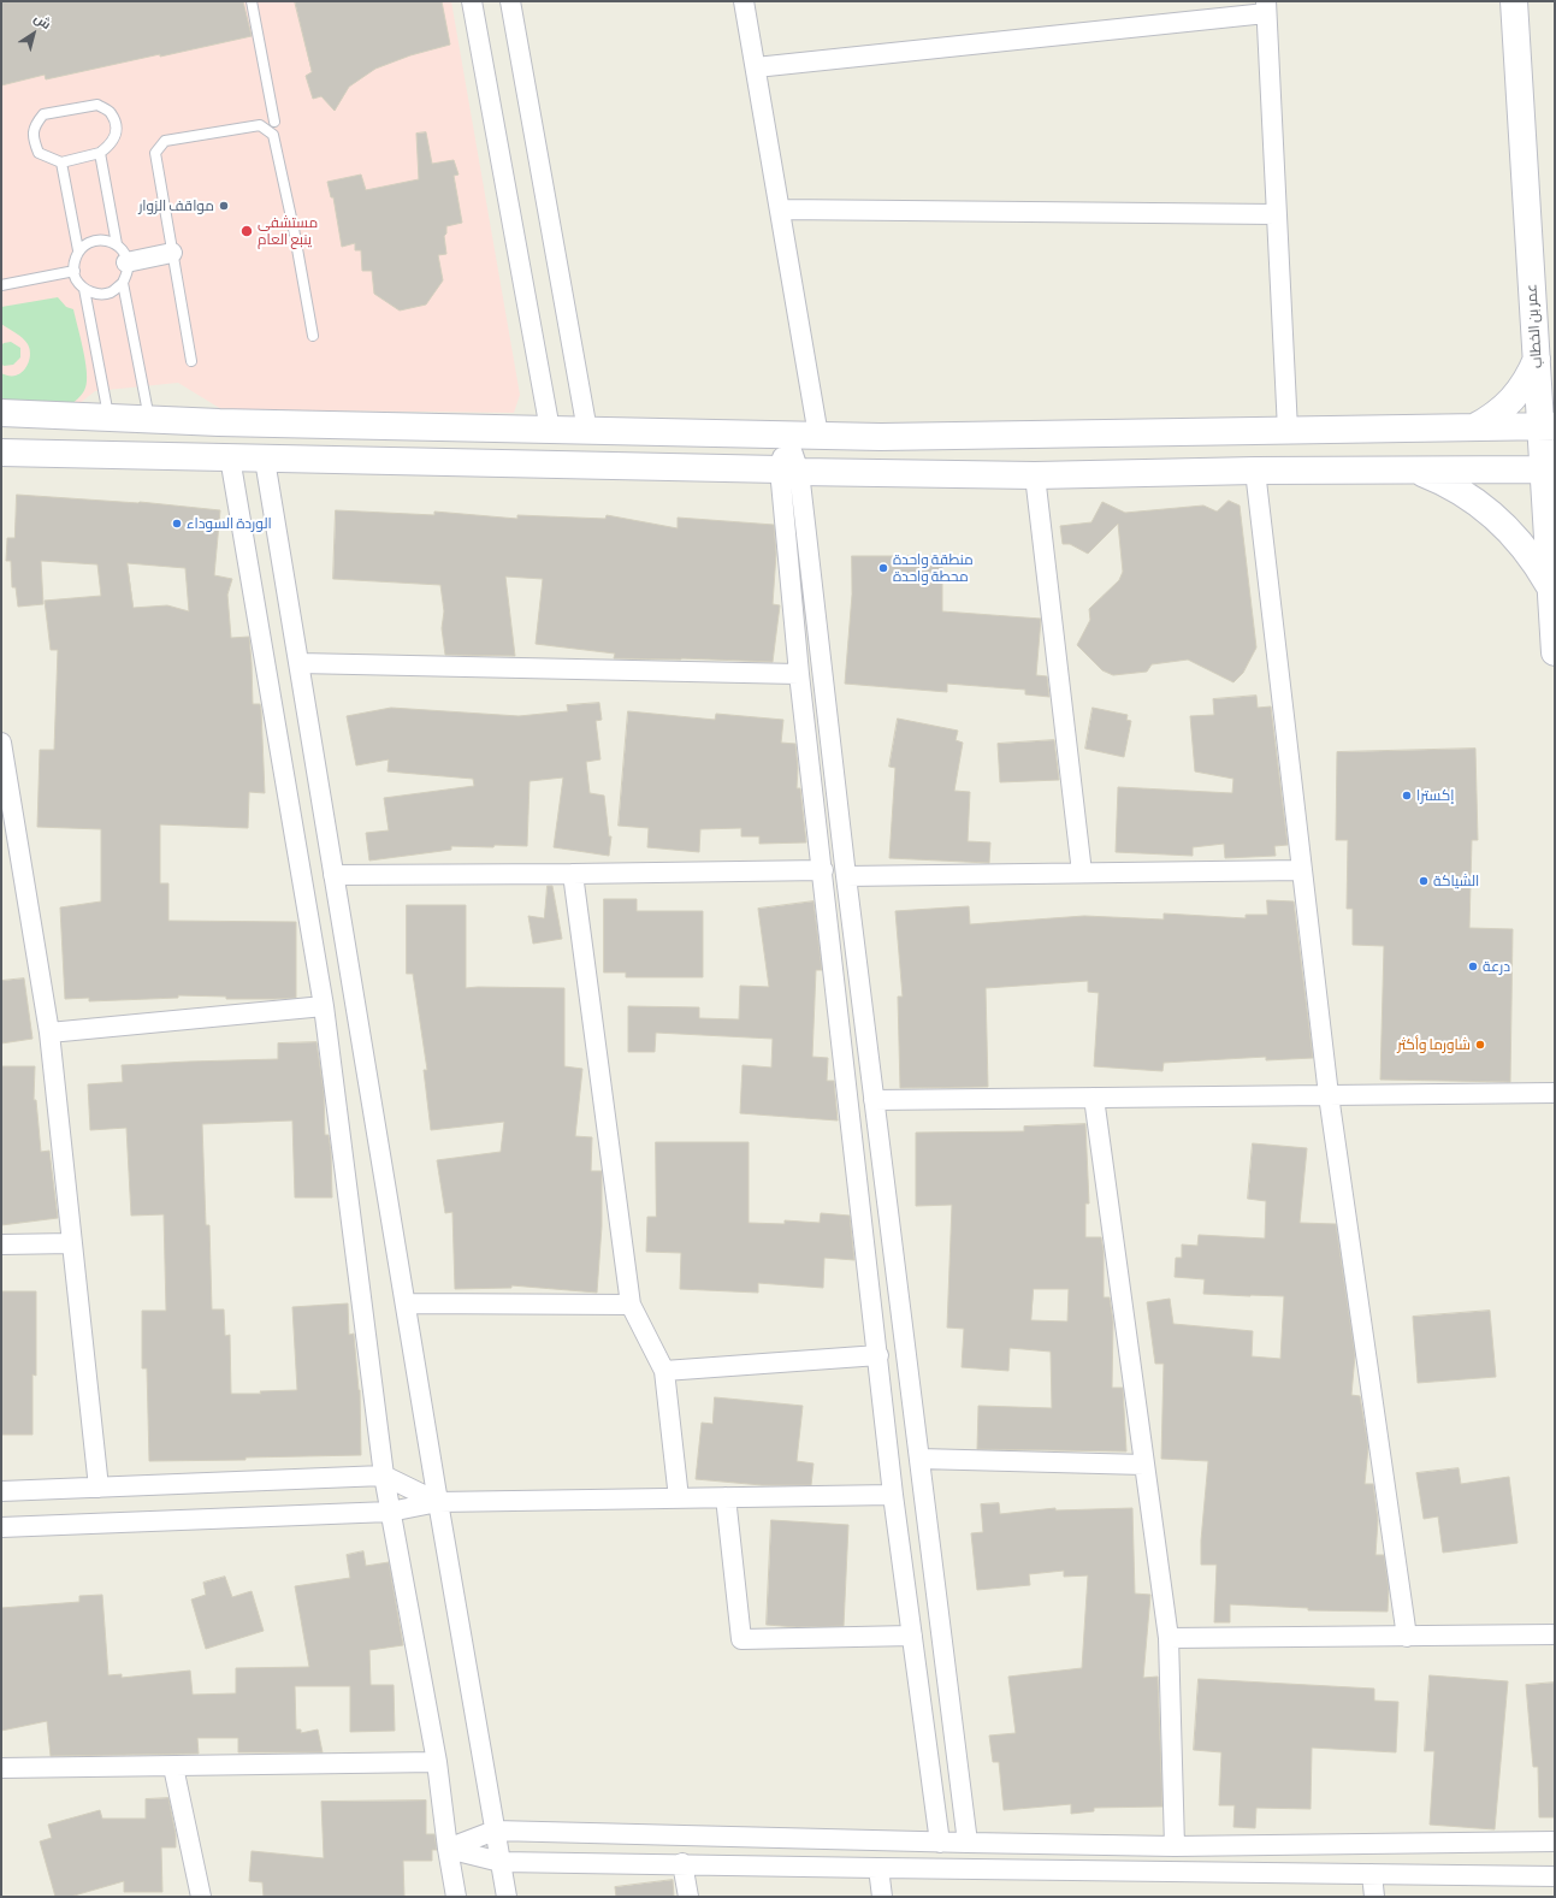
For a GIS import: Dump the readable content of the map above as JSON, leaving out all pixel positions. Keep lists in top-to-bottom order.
{
  "streets": {
    "main road": ["عمر بن الخطاب"]
  },
  "places": [
    "مواقف الزوار",
    "مستشفى ينبع العام",
    "الوردة السوداء",
    "منطقة واحدة محطة واحدة",
    "إكسترا",
    "الشياكة",
    "درعة",
    "شاورما وأكثر"
  ],
  "north": "top right"
}
